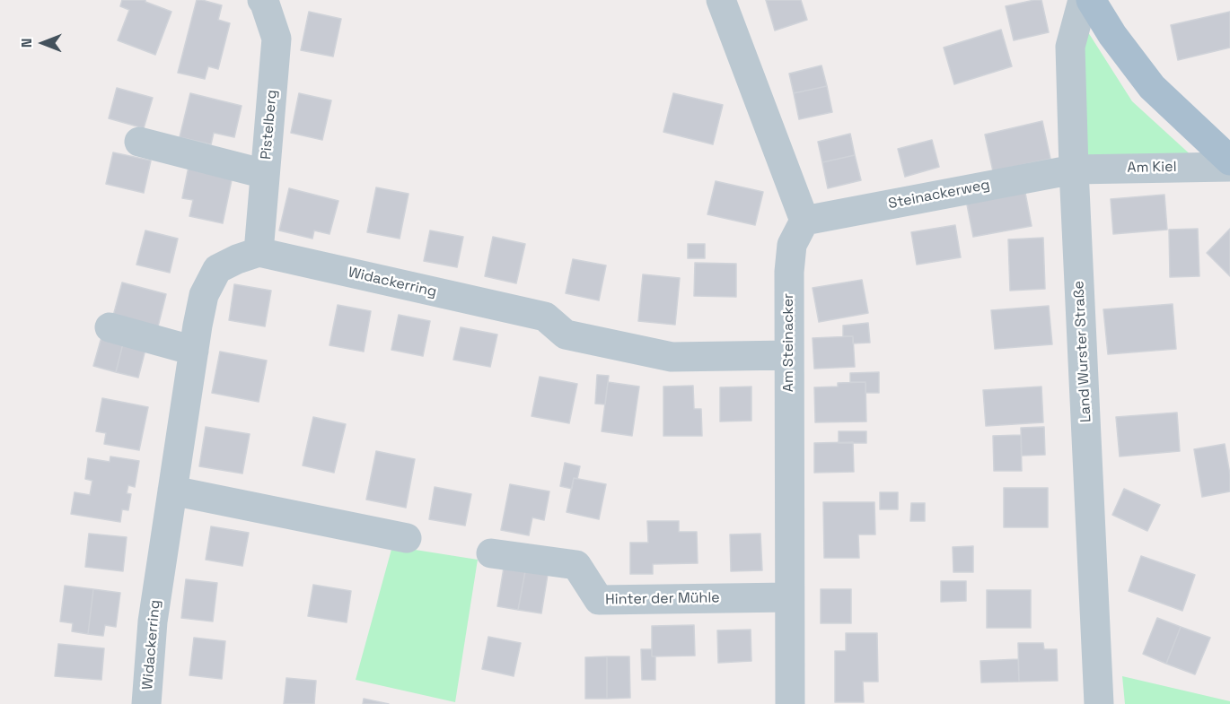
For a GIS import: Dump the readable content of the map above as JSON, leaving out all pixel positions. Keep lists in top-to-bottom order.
{
  "streets": {
    "street": [
      "Pistelberg",
      "Am Kiel",
      "Steinackerweg",
      "Widackerring",
      "Am Steinacker",
      "Land Wurster Straße",
      "Hinter der Mühle"
    ]
  },
  "crossings": [
    ["Pistelberg", "Widackerring"],
    ["Am Kiel", "Steinackerweg"],
    ["Am Kiel", "Land Wurster Straße"],
    ["Steinackerweg", "Am Steinacker"],
    ["Steinackerweg", "Land Wurster Straße"],
    ["Widackerring", "Am Steinacker"],
    ["Am Steinacker", "Hinter der Mühle"]
  ],
  "north": "left"
}
